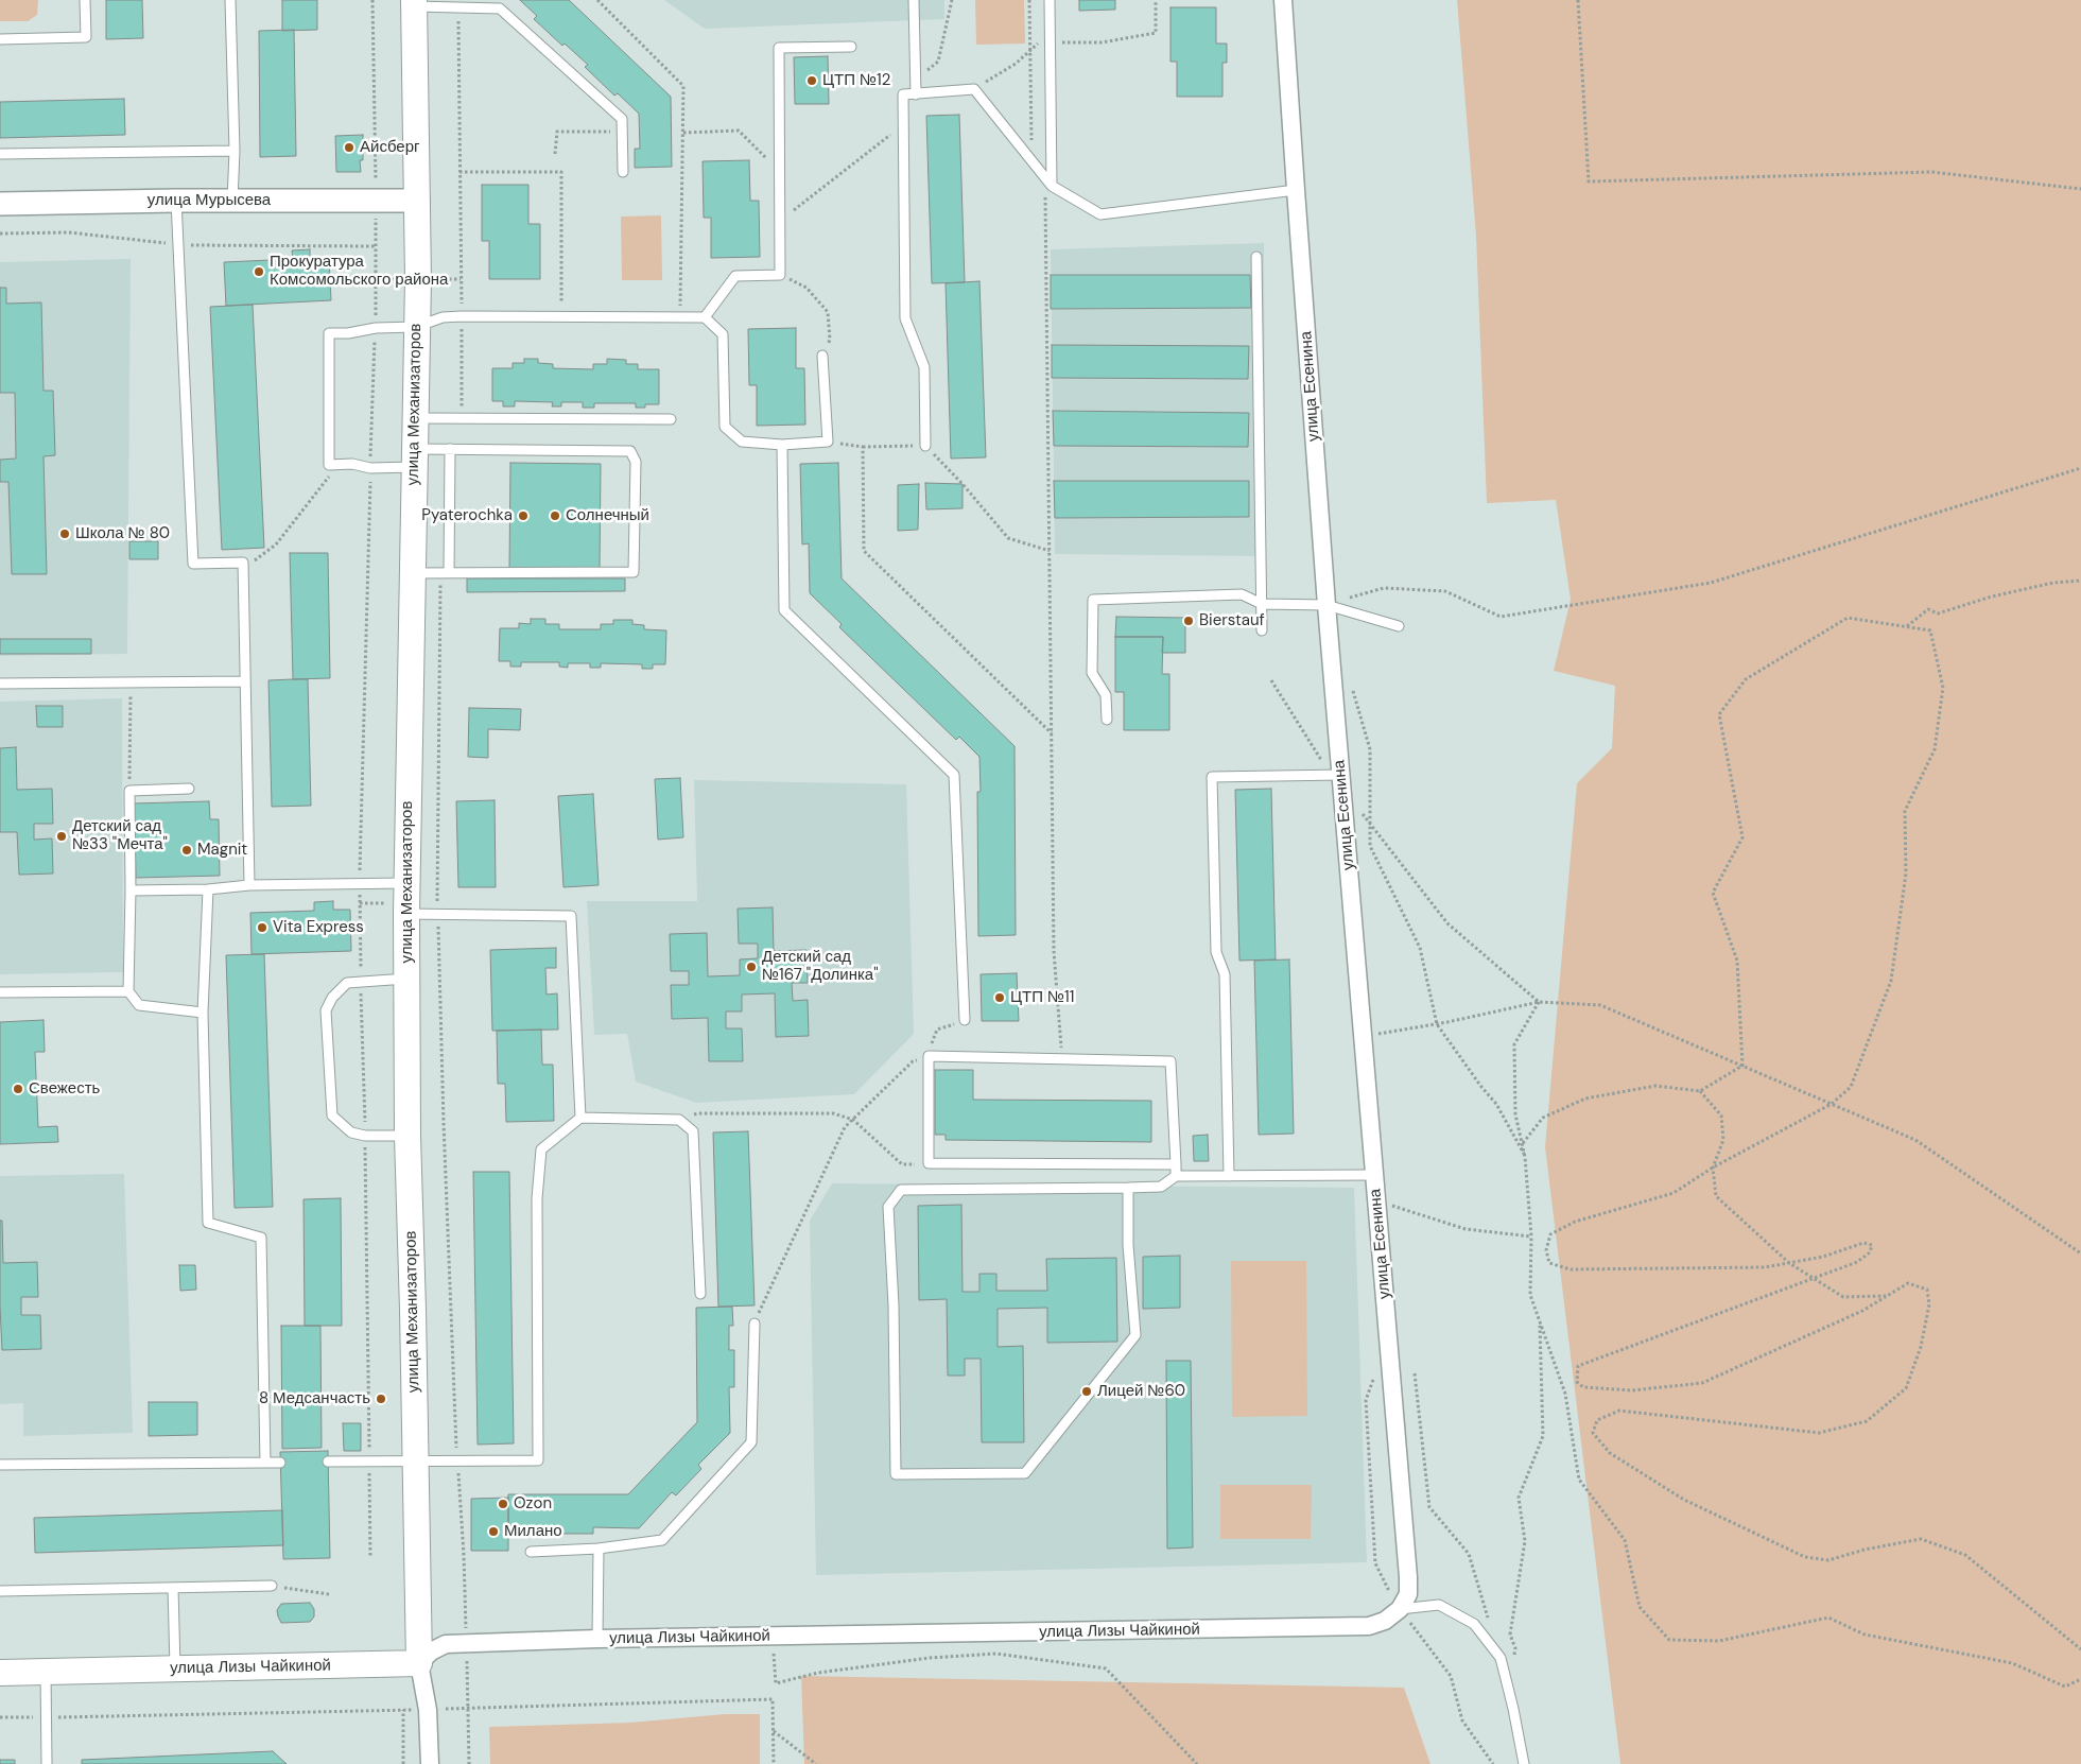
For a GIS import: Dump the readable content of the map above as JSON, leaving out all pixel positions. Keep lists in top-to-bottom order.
{
  "streets": {
    "main road": ["улица Механизаторов", "улица Лизы Чайкиной"],
    "street": ["улица Мурысева", "улица Есенина"]
  },
  "crossings": [
    ["улица Мурысева", "улица Механизаторов"],
    ["улица Есенина", "улица Лизы Чайкиной"],
    ["улица Механизаторов", "улица Лизы Чайкиной"]
  ],
  "places": [
    "ЦТП №12",
    "Айсберг",
    "Прокуратура Комсомольского района",
    "Pyaterochka",
    "Солнечный",
    "Школа № 80",
    "Bierstauf",
    "Детский сад №33 \"Мечта\"",
    "Magnit",
    "Vita Express",
    "Детский сад №167 \"Долинка\"",
    "ЦТП №11",
    "Свежесть",
    "Лицей №60",
    "8 Медсанчасть",
    "Ozon",
    "Милано"
  ]
}
